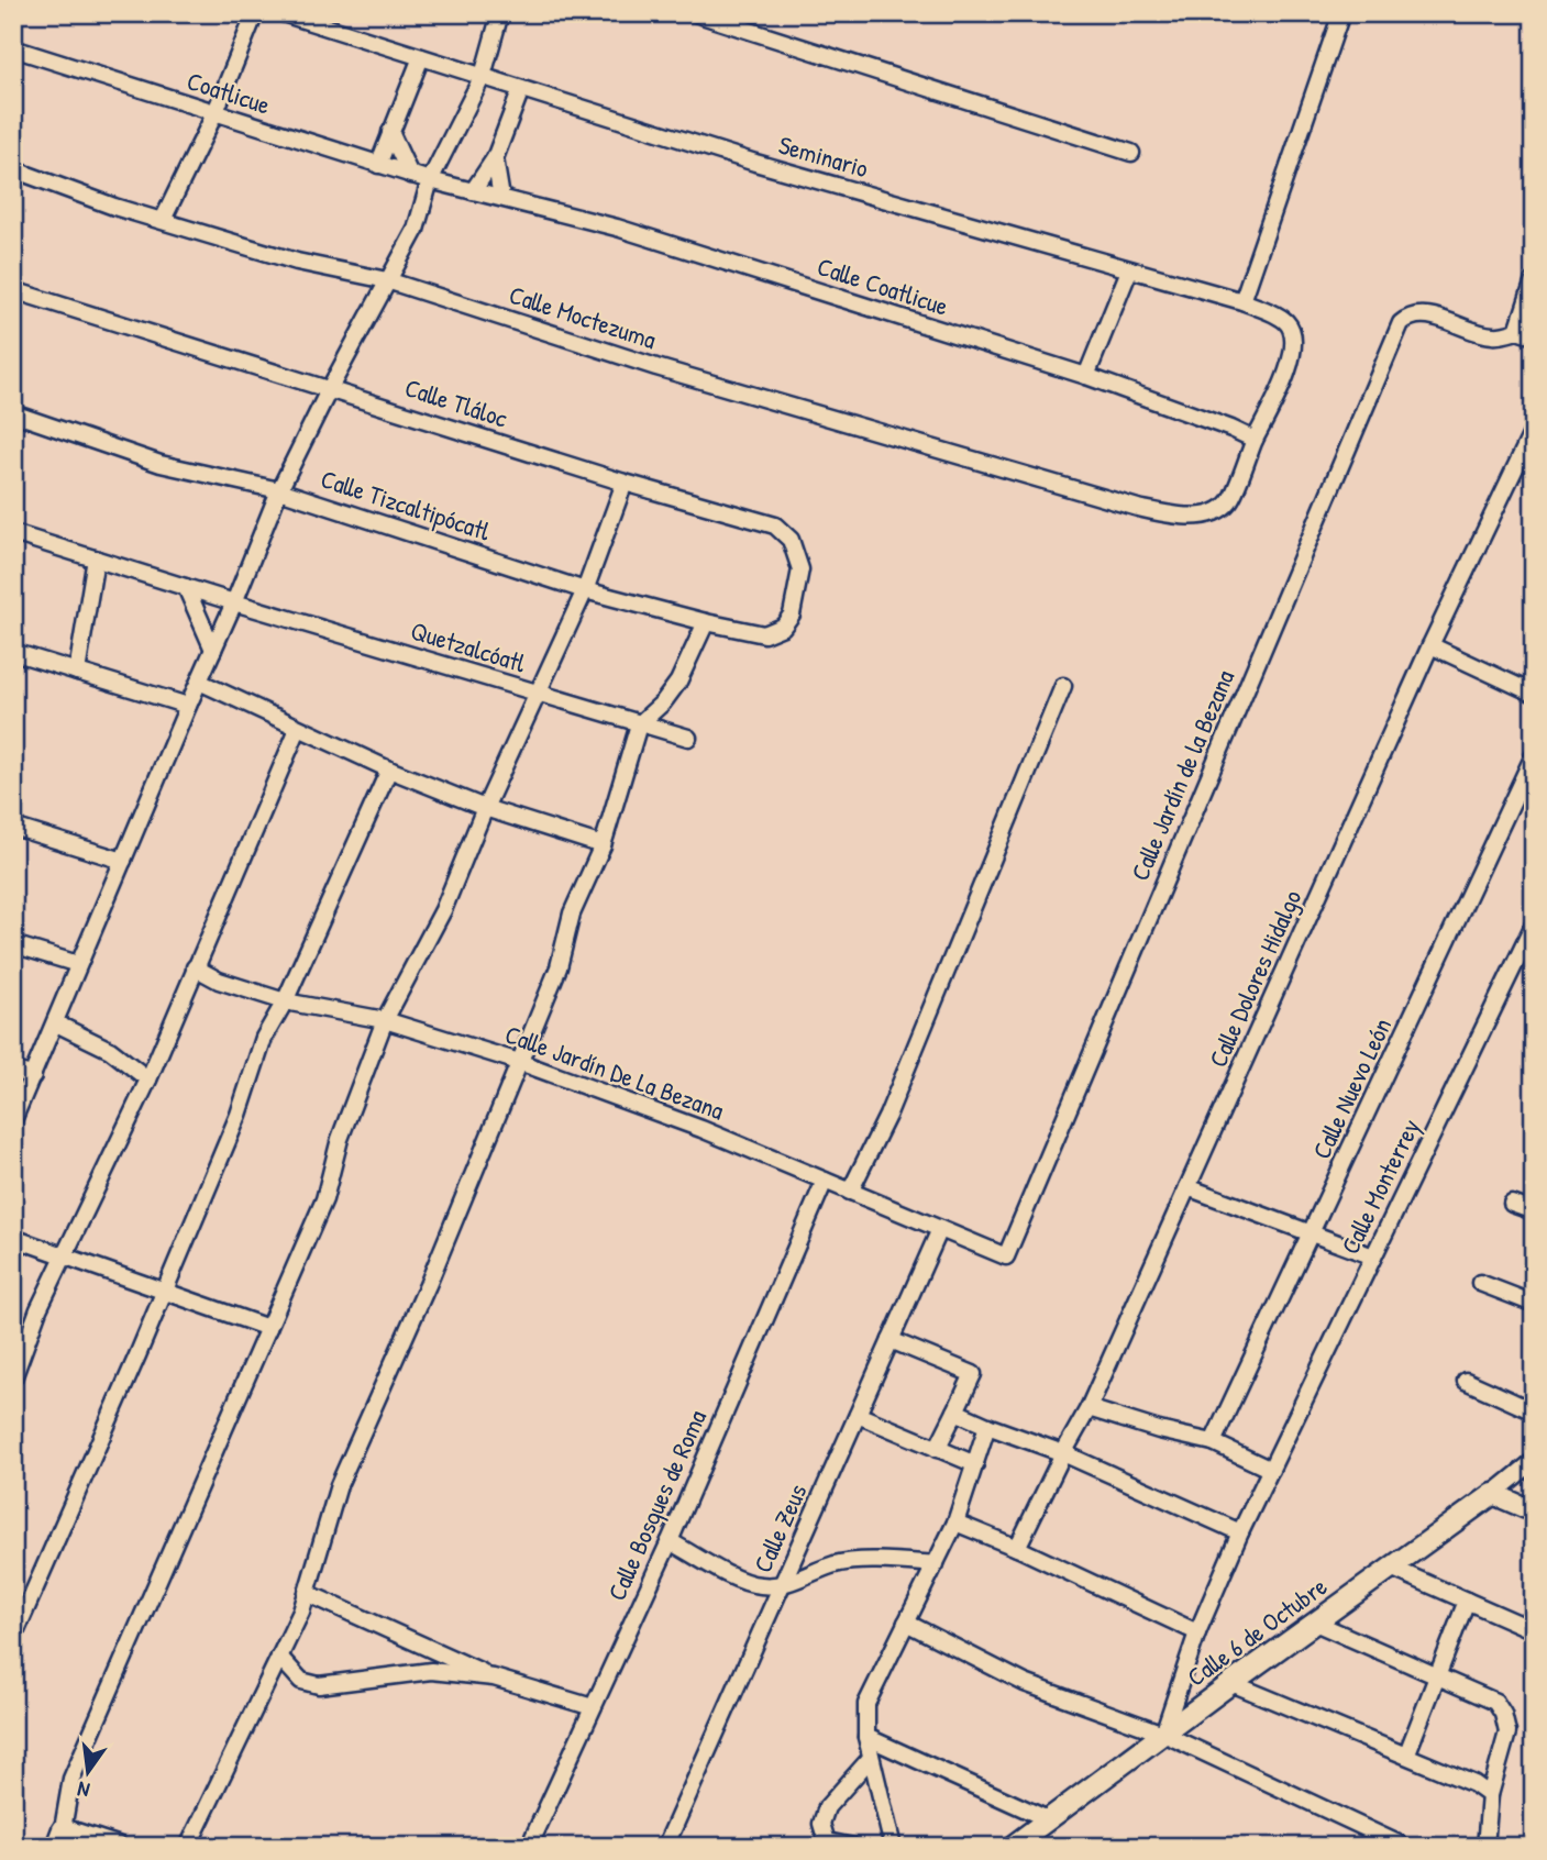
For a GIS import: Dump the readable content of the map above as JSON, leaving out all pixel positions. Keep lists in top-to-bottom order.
{
  "streets": {
    "street": [
      "Coatlicue",
      "Seminario",
      "Calle Coatlicue",
      "Calle Moctezuma",
      "Calle Tláloc",
      "Calle Tizcaltipócatl",
      "Quetzalcóatl",
      "Calle Jardín de la Bezana",
      "Calle Dolores Hidalgo",
      "Calle Jardín De La Bezana",
      "Calle Nuevo León",
      "Calle Monterrey",
      "Calle Bosques de Roma",
      "Calle Zeus",
      "Calle 6 de Octubre"
    ]
  },
  "crossings": [
    ["Coatlicue", "Calle Coatlicue"],
    ["Seminario", "Calle Coatlicue"],
    ["Seminario", "Calle Moctezuma"],
    ["Calle Coatlicue", "Calle Moctezuma"],
    ["Calle Tláloc", "Calle Tizcaltipócatl"],
    ["Calle Jardín de la Bezana", "Calle Jardín De La Bezana"],
    ["Calle Jardín De La Bezana", "Calle Bosques de Roma"],
    ["Calle Jardín De La Bezana", "Calle Zeus"],
    ["Calle Monterrey", "Calle 6 de Octubre"]
  ],
  "north": "bottom"
}
